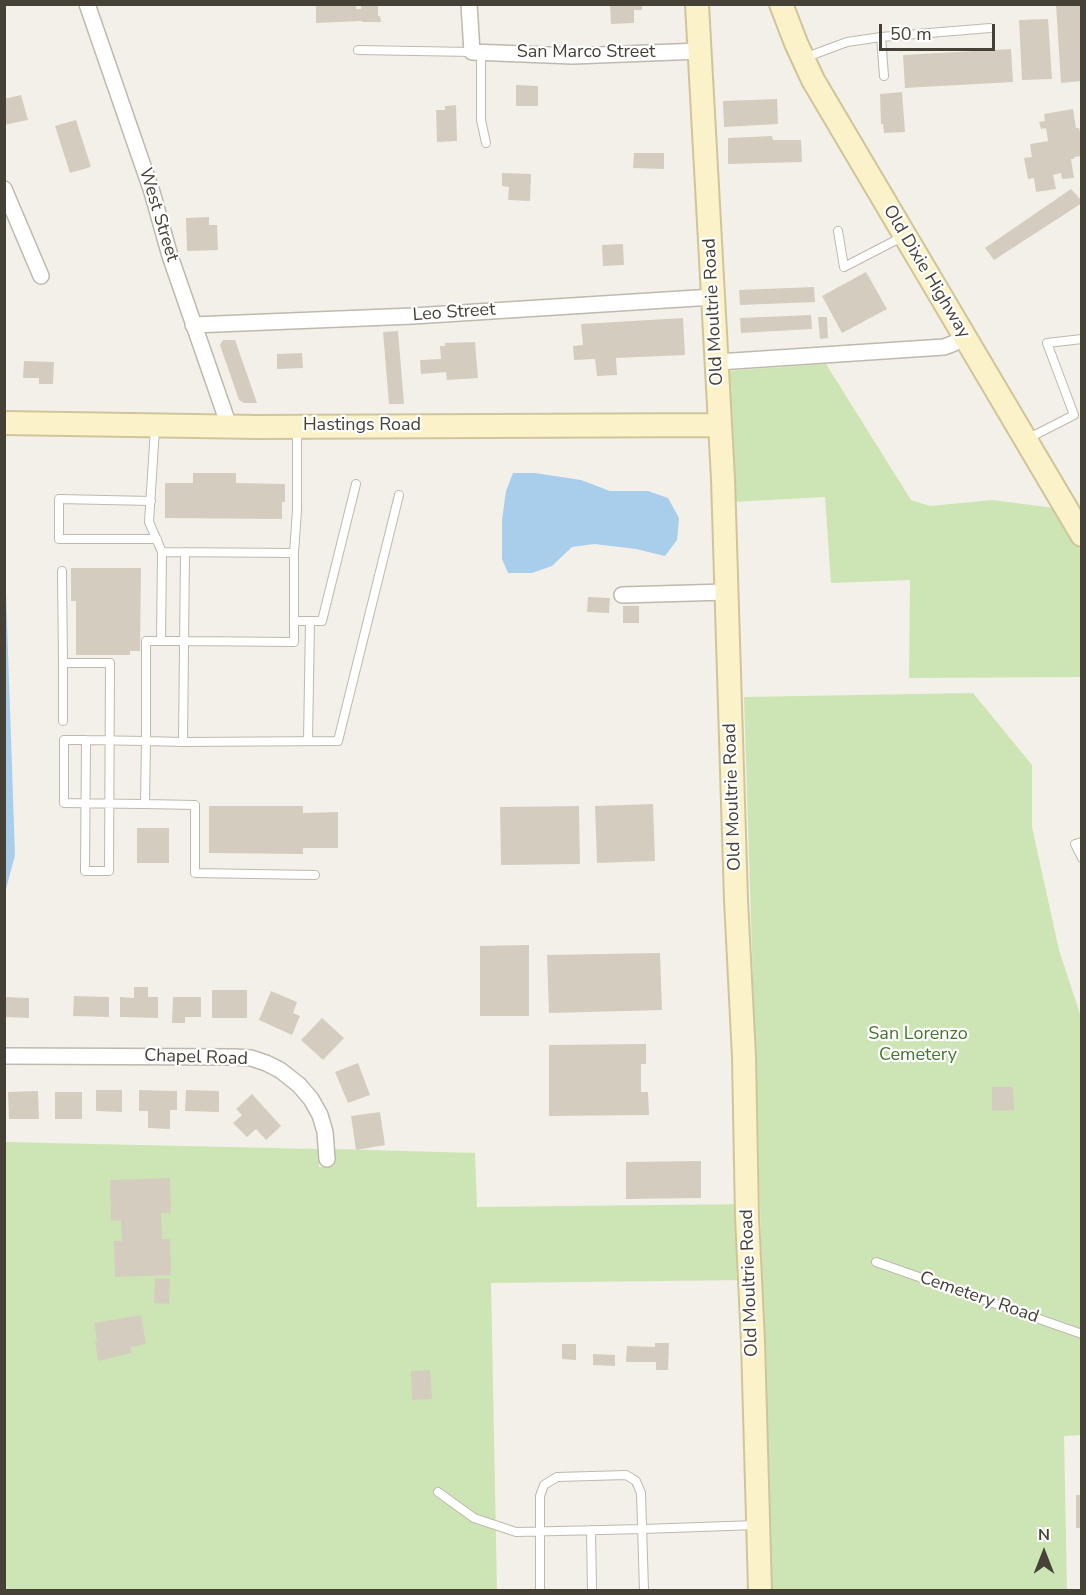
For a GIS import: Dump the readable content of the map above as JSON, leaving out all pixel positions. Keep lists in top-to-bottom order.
{
  "streets": {
    "main road": ["Old Dixie Highway", "Old Moultrie Road", "Hastings Road"],
    "street": [
      "San Marco Street",
      "West Street",
      "Leo Street",
      "Chapel Road"
    ],
    "lane": ["Cemetery Road"]
  },
  "crossings": [
    ["San Marco Street", "Old Moultrie Road"],
    ["West Street", "Leo Street"],
    ["West Street", "Hastings Road"],
    ["Old Moultrie Road", "Leo Street"],
    ["Old Moultrie Road", "Hastings Road"]
  ],
  "parks": ["San Lorenzo Cemetery"],
  "scale_bar": "50 m",
  "north": "top"
}
